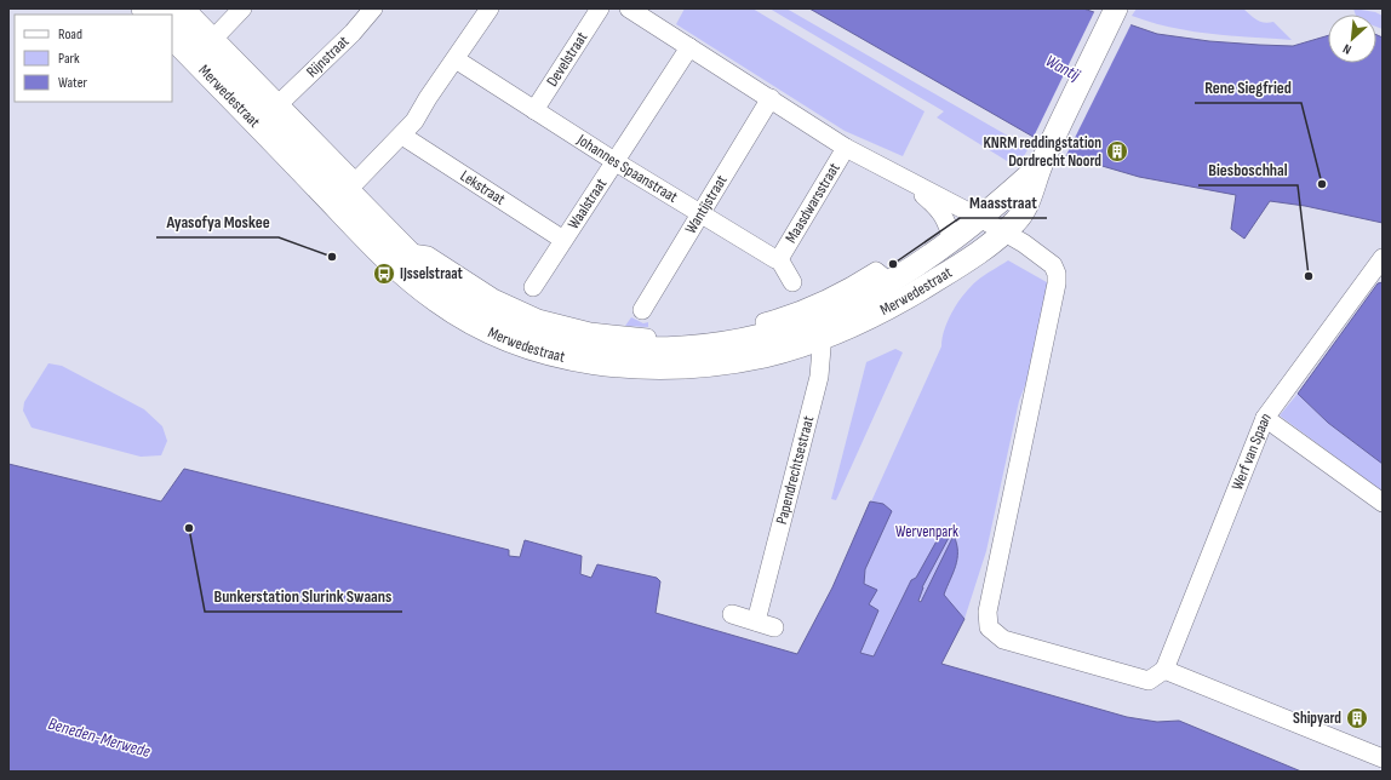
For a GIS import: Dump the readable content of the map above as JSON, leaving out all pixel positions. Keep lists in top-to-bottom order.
{
  "streets": {
    "main road": ["Merwedestraat"],
    "street": [
      "Rijnstraat",
      "Develstraat",
      "Johannes Spaanstraat",
      "Lekstraat",
      "Waalstraat",
      "Wantijstraat",
      "Maasdwarsstraat",
      "Werf van Spaan",
      "Papendrechtsestraat"
    ]
  },
  "crossings": [
    ["Rijnstraat", "Merwedestraat"],
    ["Develstraat", "Johannes Spaanstraat"],
    ["Merwedestraat", "Papendrechtsestraat"],
    ["Johannes Spaanstraat", "Waalstraat"],
    ["Johannes Spaanstraat", "Wantijstraat"],
    ["Johannes Spaanstraat", "Maasdwarsstraat"],
    ["Lekstraat", "Waalstraat"]
  ],
  "water": ["Wantij", "Beneden-Merwede"],
  "parks": ["Wervenpark"],
  "places": {
    "building": ["KNRM reddingstation Dordrecht Noord", "Shipyard"],
    "other": [
      "Rene Siegfried",
      "Ayasofya Moskee",
      "Maasstraat",
      "Biesboschhal",
      "Bunkerstation Slurink Swaans"
    ],
    "bus stop": ["IJsselstraat"]
  },
  "legend": ["Road", "Park", "Water"],
  "north": "bottom left"
}
